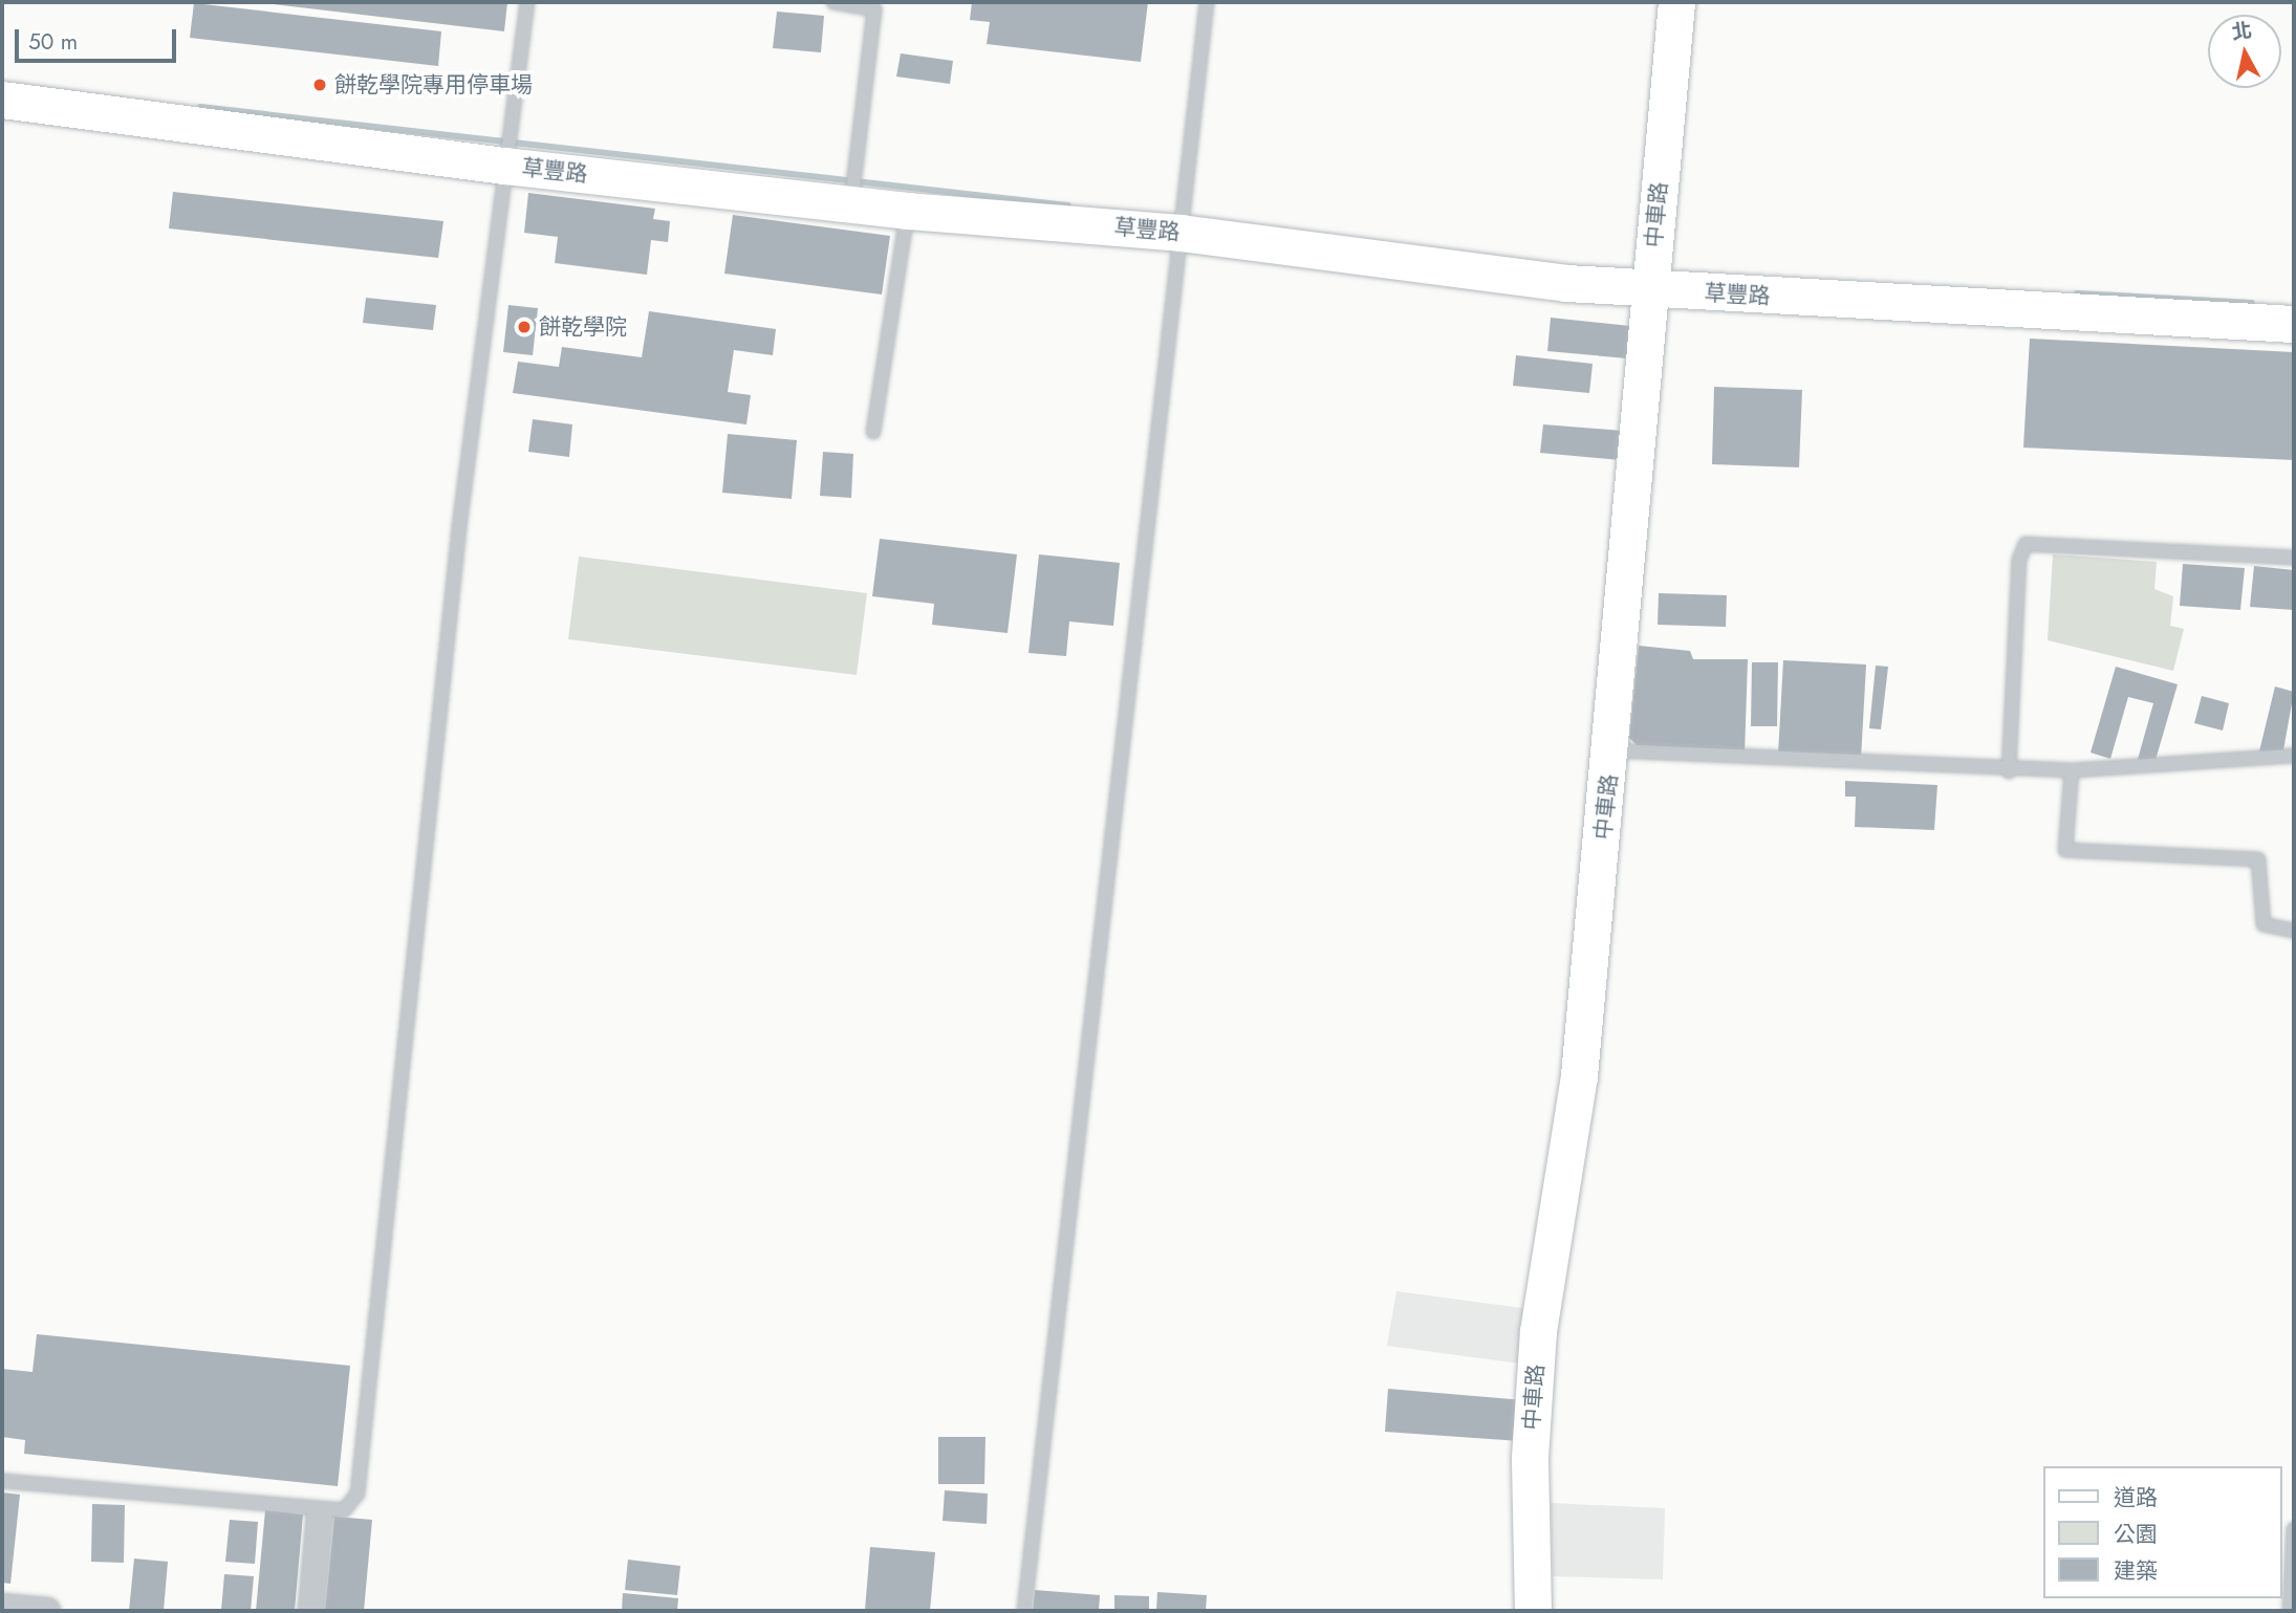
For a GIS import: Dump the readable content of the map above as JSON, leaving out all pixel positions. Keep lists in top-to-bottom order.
{
  "streets": {
    "street": ["草豐路", "中車路"]
  },
  "crossings": [
    ["草豐路", "中車路"]
  ],
  "places": ["餅乾學院專用停車場", "餅乾學院"],
  "legend": ["道路", "公園", "建築"],
  "scale_bar": "50 m",
  "north": "top"
}
